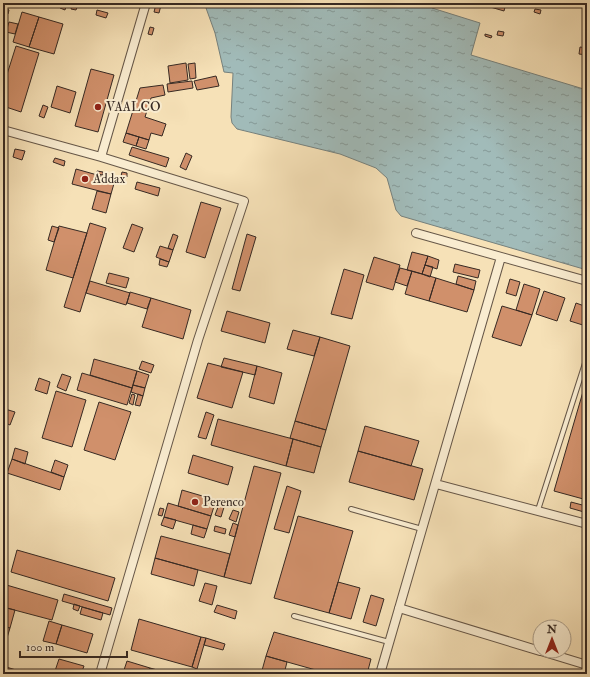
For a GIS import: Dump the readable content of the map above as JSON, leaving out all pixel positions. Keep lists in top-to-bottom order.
{
  "places": ["VAALCO", "Addax", "Perenco"],
  "scale_bar": "100 m",
  "north": "top"
}
